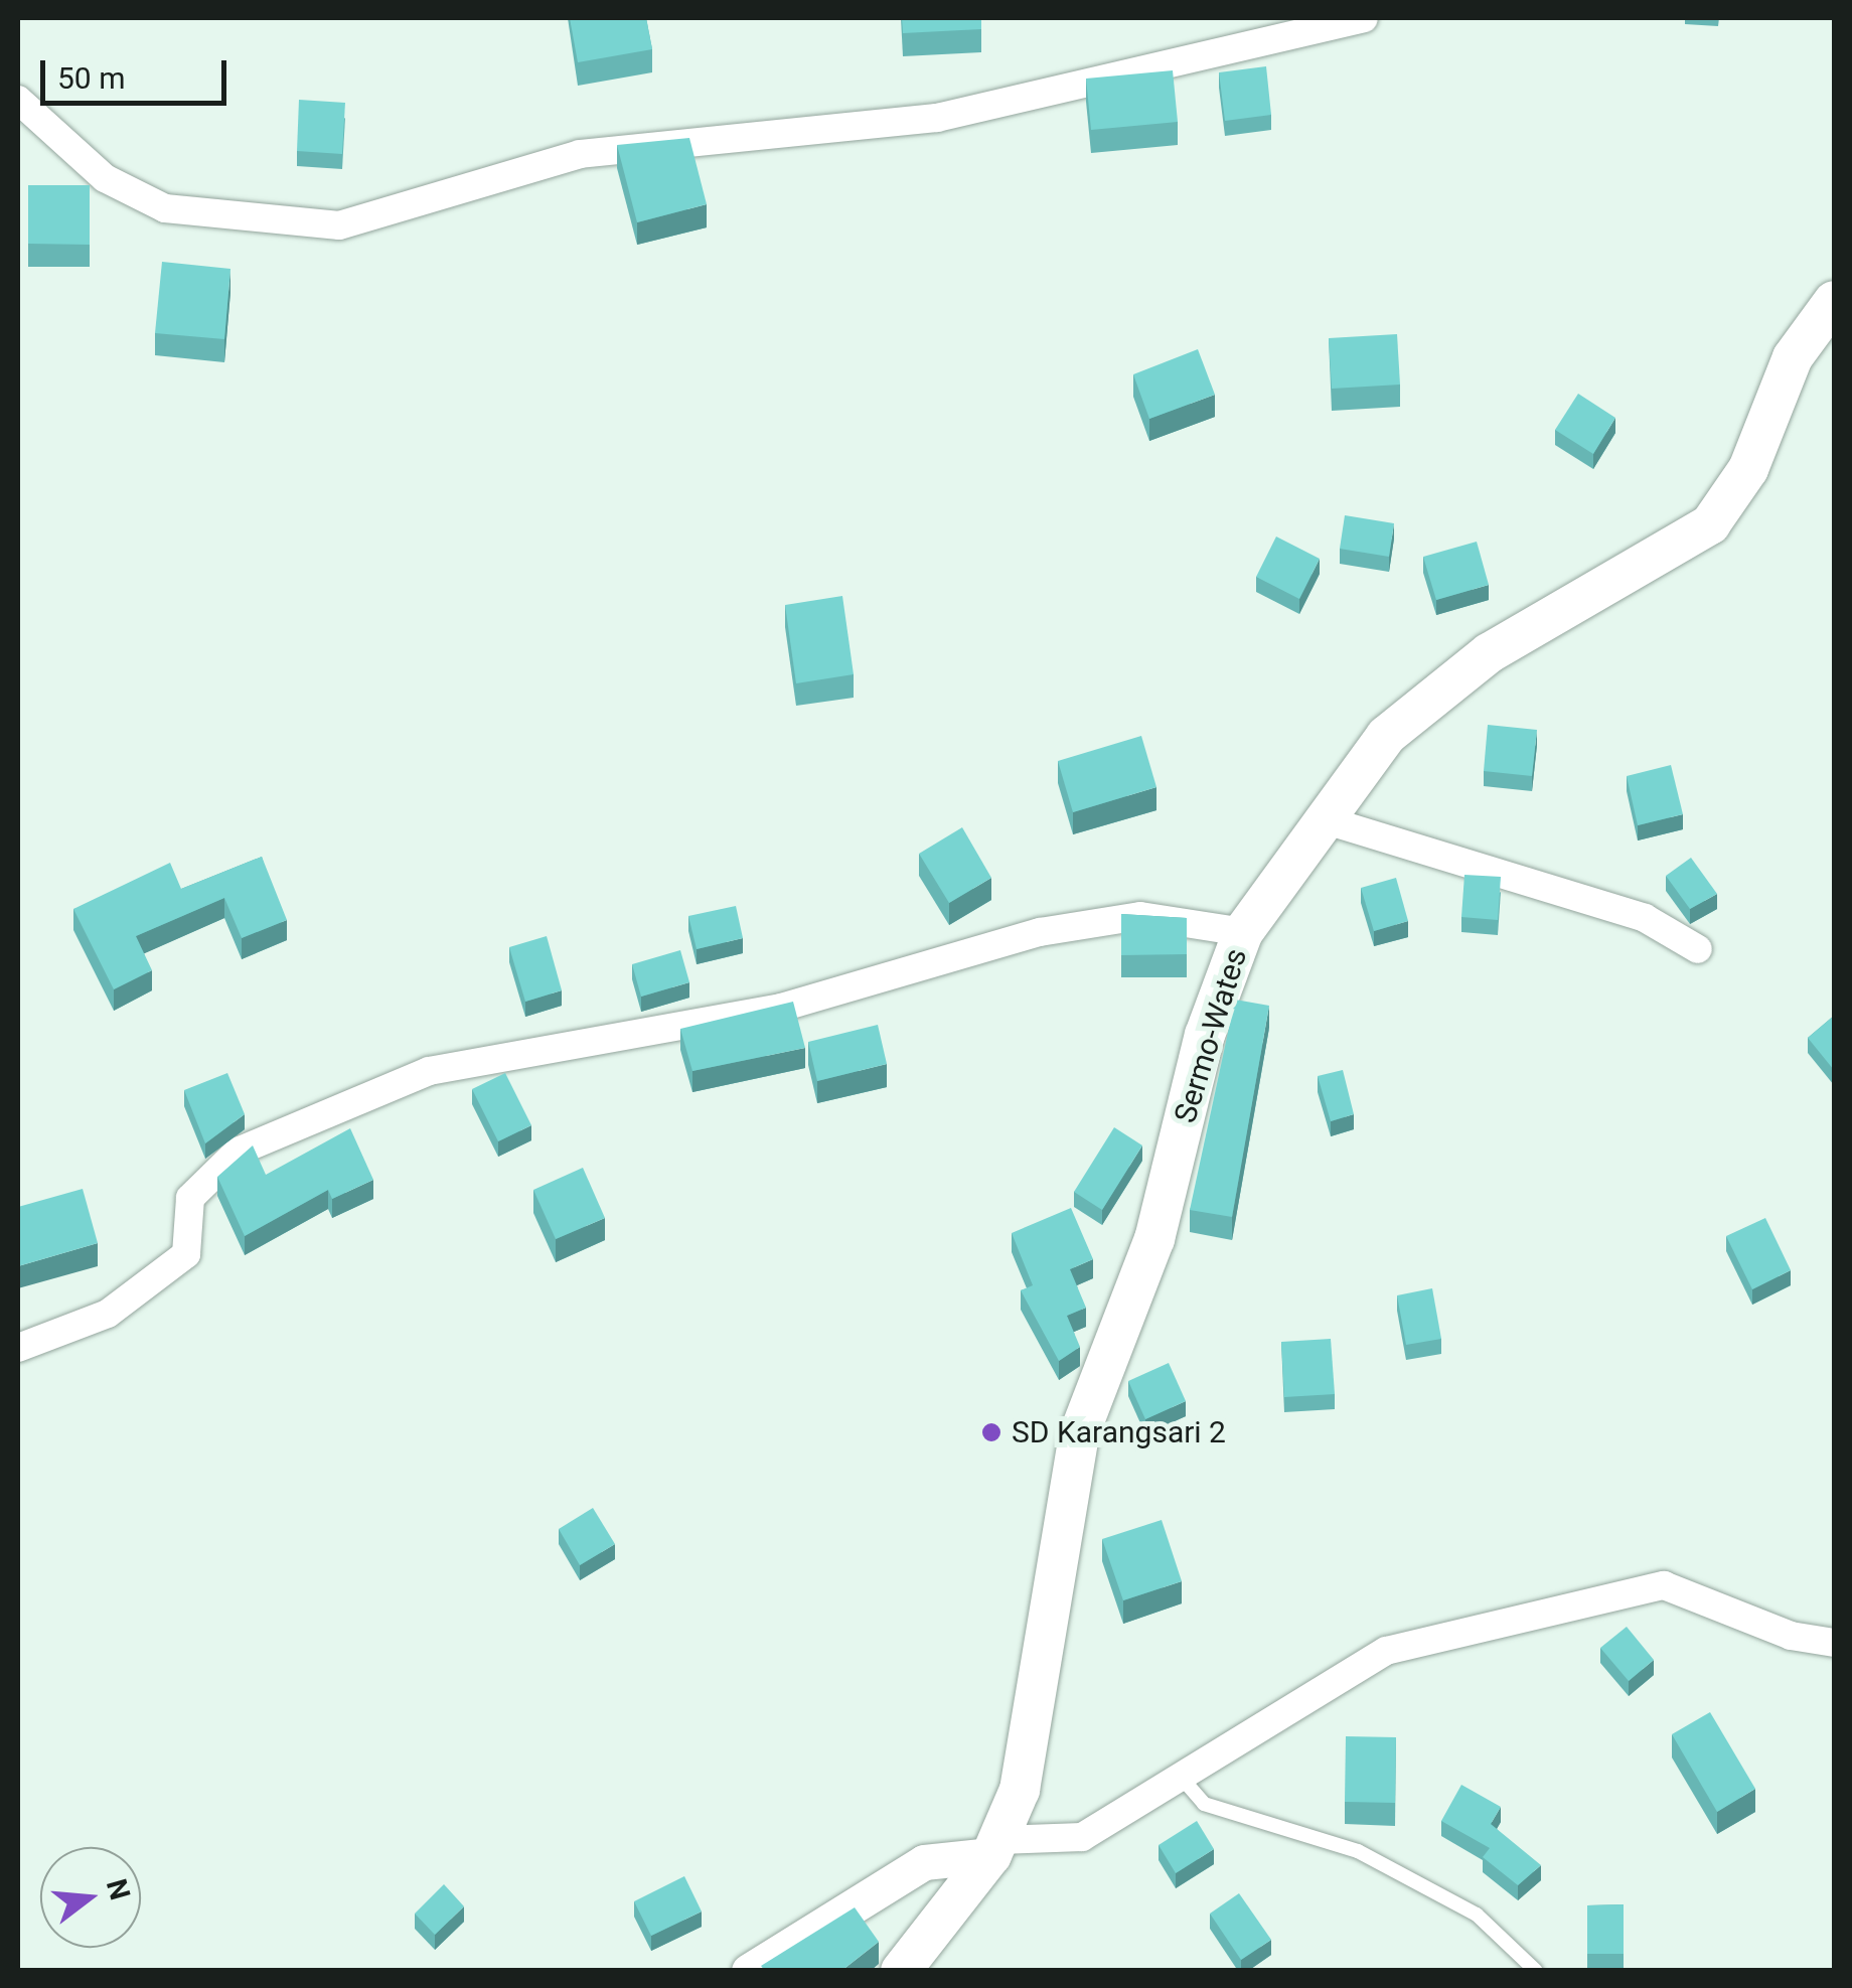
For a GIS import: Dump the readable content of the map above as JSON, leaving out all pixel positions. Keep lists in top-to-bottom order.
{
  "streets": {
    "main road": ["Sermo-Wates"]
  },
  "places": ["SD Karangsari 2"],
  "scale_bar": "50 m",
  "north": "right"
}
